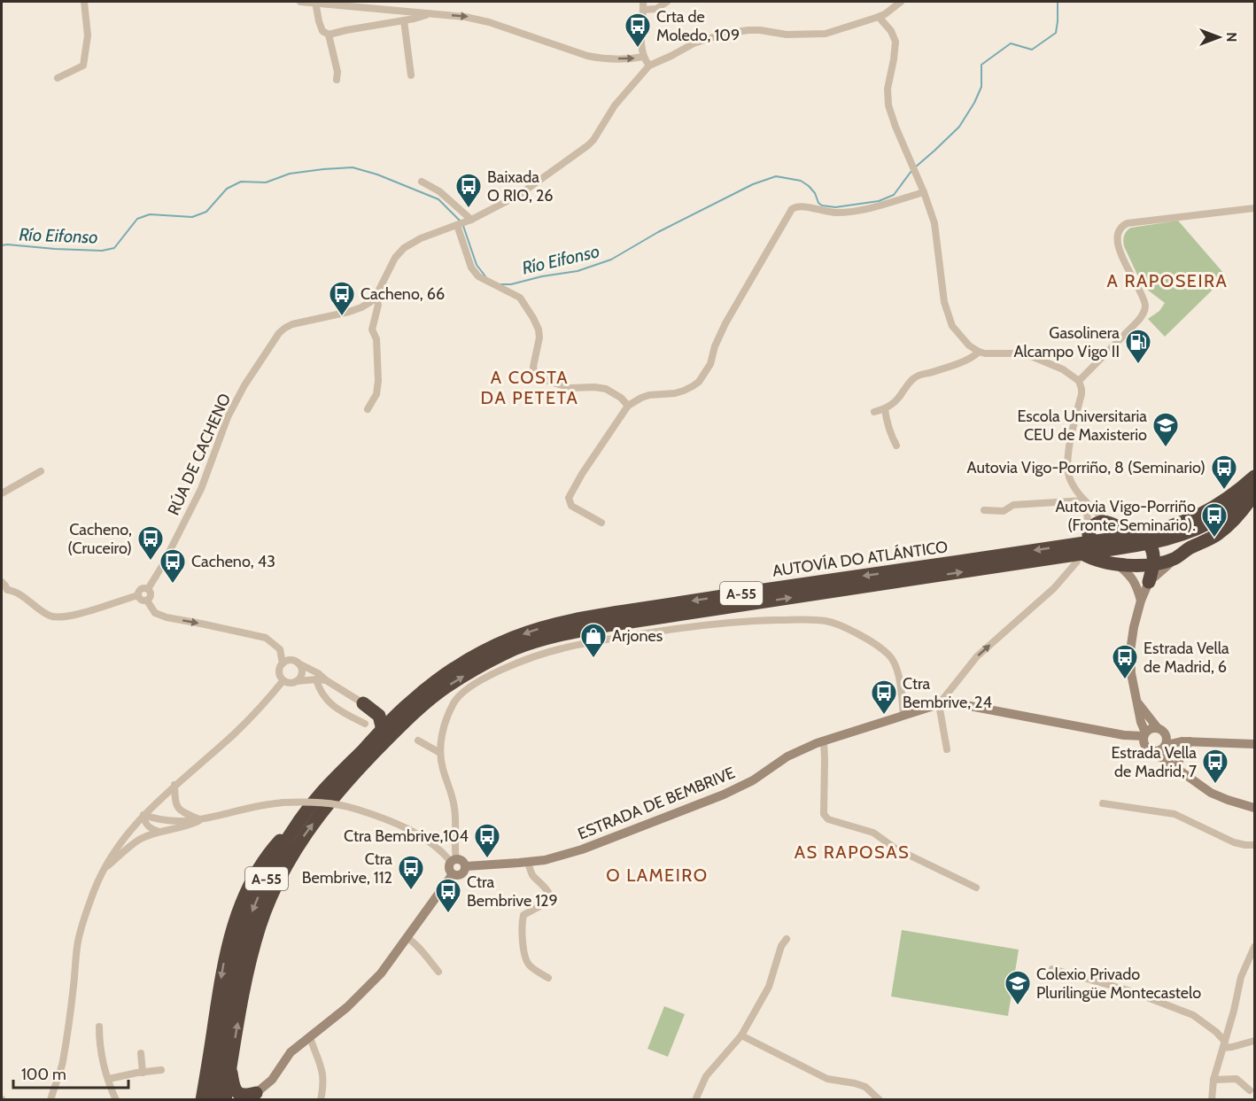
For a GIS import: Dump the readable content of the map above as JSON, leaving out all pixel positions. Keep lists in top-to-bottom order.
{
  "streets": {
    "highway": ["AUTOVÍA DO ATLÁNTICO", "A-55"],
    "street": ["RÚA DE CACHENO", "ESTRADA DE BEMBRIVE"]
  },
  "crossings": [
    ["AUTOVÍA DO ATLÁNTICO", "A-55"]
  ],
  "districts": [
    "A RAPOSEIRA",
    "A COSTA DA PETETA",
    "AS RAPOSAS",
    "O LAMEIRO"
  ],
  "water": ["Río Eifonso"],
  "places": {
    "bus stop": [
      "Crta de Moledo, 109",
      "Baixada O RIO, 26",
      "Cacheno, 66",
      "Autovia Vigo-Porriño, 8 (Seminario)",
      "Autovia Vigo-Porriño (Fronte Seminario).",
      "Cacheno, (Cruceiro)",
      "Cacheno, 43",
      "Estrada Vella de Madrid, 6",
      "Ctra Bembrive, 24",
      "Estrada Vella de Madrid, 7",
      "Ctra Bembrive,104",
      "Ctra Bembrive, 112",
      "Ctra Bembrive 129"
    ],
    "fuel station": ["Gasolinera Alcampo Vigo II"],
    "school or university": ["Escola Universitaria CEU de Maxisterio", "Colexio Privado Plurilingüe Montecastelo"],
    "shop": ["Arjones"]
  },
  "scale_bar": "100 m",
  "north": "right"
}
